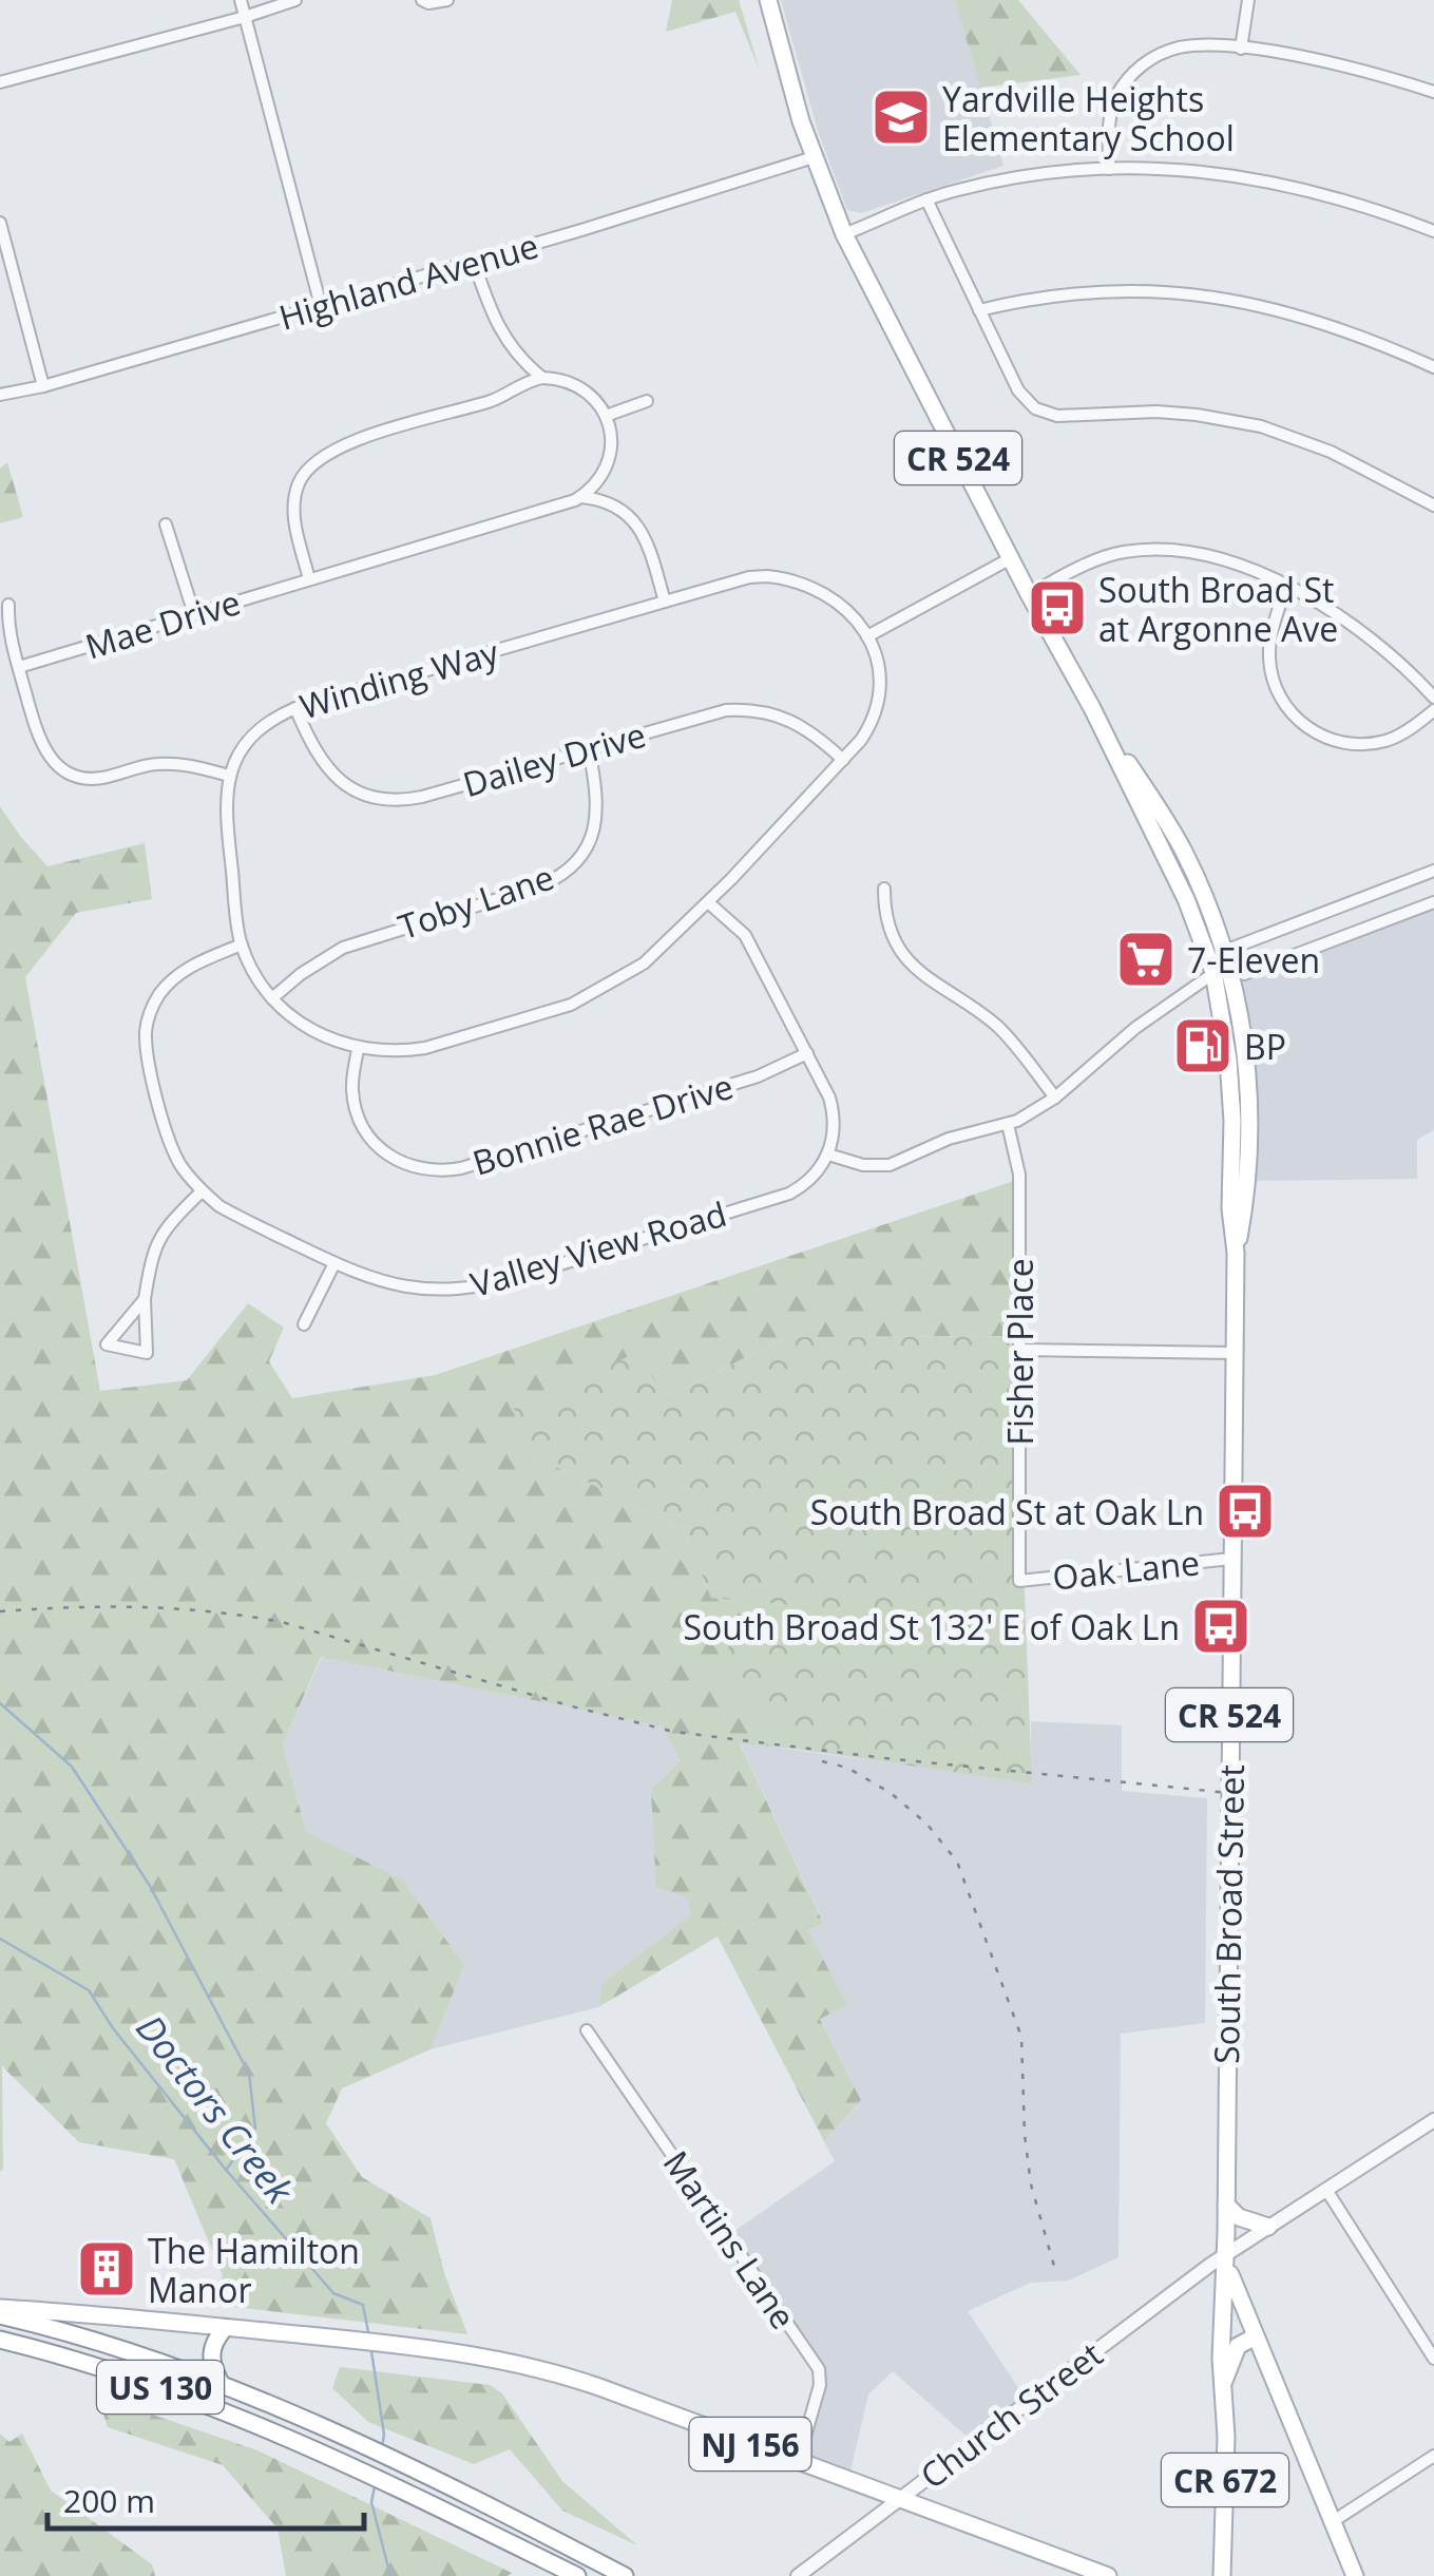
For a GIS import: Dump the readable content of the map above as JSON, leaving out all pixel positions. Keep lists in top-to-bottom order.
{
  "streets": {
    "main road": [
      "CR 524",
      "South Broad Street",
      "US 130",
      "NJ 156",
      "CR 672"
    ],
    "street": [
      "Highland Avenue",
      "Mae Drive",
      "Winding Way",
      "Dailey Drive",
      "Toby Lane",
      "Bonnie Rae Drive",
      "Valley View Road",
      "Fisher Place",
      "Oak Lane",
      "Martins Lane",
      "Church Street"
    ]
  },
  "crossings": [
    ["Highland Avenue", "South Broad Street"],
    ["CR 524", "South Broad Street"],
    ["CR 524", "Church Street"],
    ["Winding Way", "Dailey Drive"],
    ["Winding Way", "Toby Lane"],
    ["Winding Way", "Bonnie Rae Drive"],
    ["Winding Way", "Valley View Road"],
    ["Dailey Drive", "Toby Lane"],
    ["Fisher Place", "Oak Lane"],
    ["Oak Lane", "South Broad Street"],
    ["South Broad Street", "Church Street"],
    ["Martins Lane", "NJ 156"],
    ["US 130", "NJ 156"],
    ["Church Street", "NJ 156"]
  ],
  "water": ["Doctors Creek"],
  "places": {
    "school or university": ["Yardville Heights Elementary School"],
    "bus stop": ["South Broad St at Argonne Ave", "South Broad St at Oak Ln", "South Broad St 132' E of Oak Ln"],
    "supermarket": ["7-Eleven"],
    "fuel station": ["BP"],
    "building": ["The Hamilton Manor"]
  },
  "scale_bar": "200 m"
}
